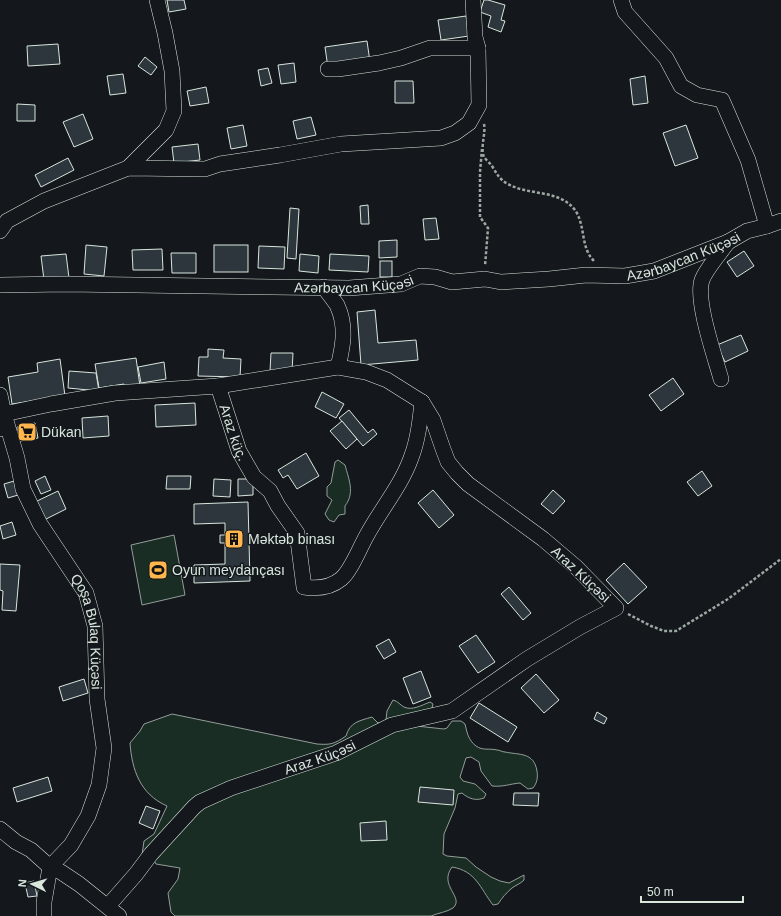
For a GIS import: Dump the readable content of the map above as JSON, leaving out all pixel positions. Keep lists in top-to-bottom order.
{
  "streets": {
    "street": [
      "Azərbaycan Küçəsi",
      "Araz küç.",
      "Araz Küçəsi",
      "Qoşa Bulaq Küçəsi"
    ]
  },
  "crossings": [
    ["Araz küç.", "Araz Küçəsi"]
  ],
  "places": {
    "supermarket": ["Dükan"],
    "building": ["Məktəb binası"],
    "sports": ["Oyun meydançası"]
  },
  "scale_bar": "50 m",
  "north": "left"
}
